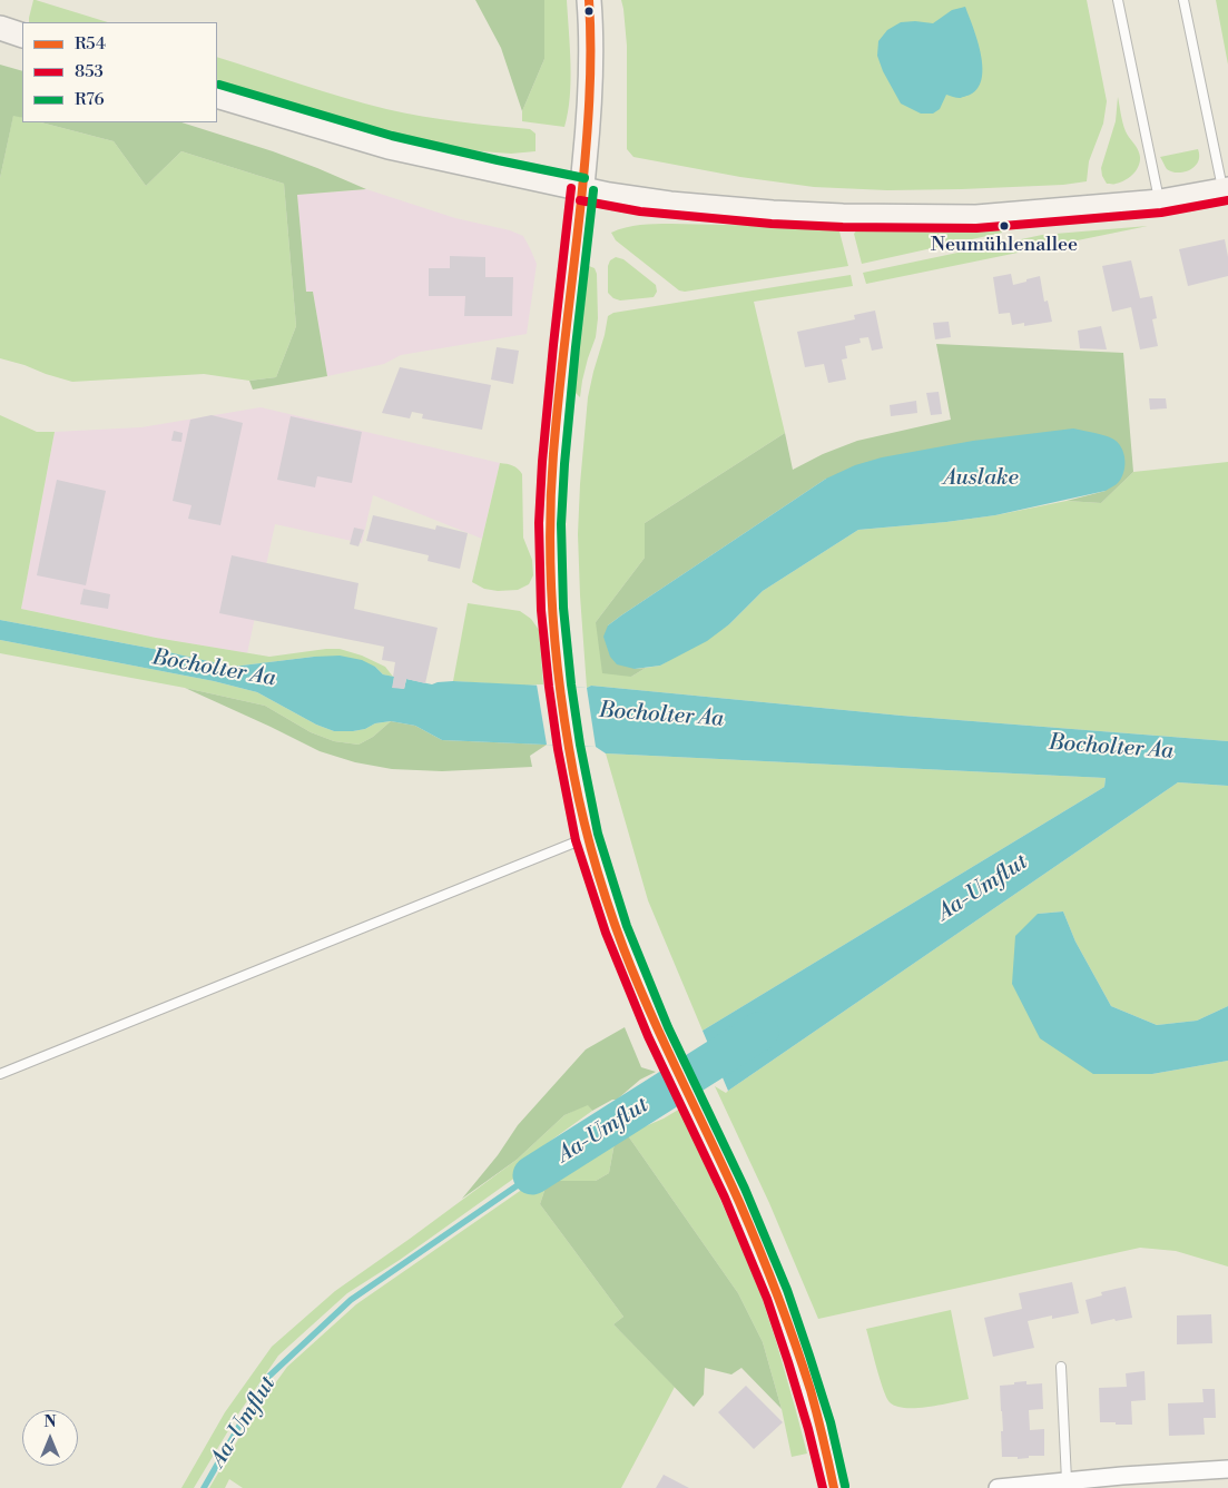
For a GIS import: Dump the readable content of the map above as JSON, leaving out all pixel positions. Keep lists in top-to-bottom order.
{
  "water": ["Auslake", "Bocholter Aa", "Aa-Umflut"],
  "places": ["Neumühlenallee"],
  "lines": ["transit line R54", "transit line R76", "transit line 853"],
  "legend": ["R54", "853", "R76"],
  "north": "top"
}
